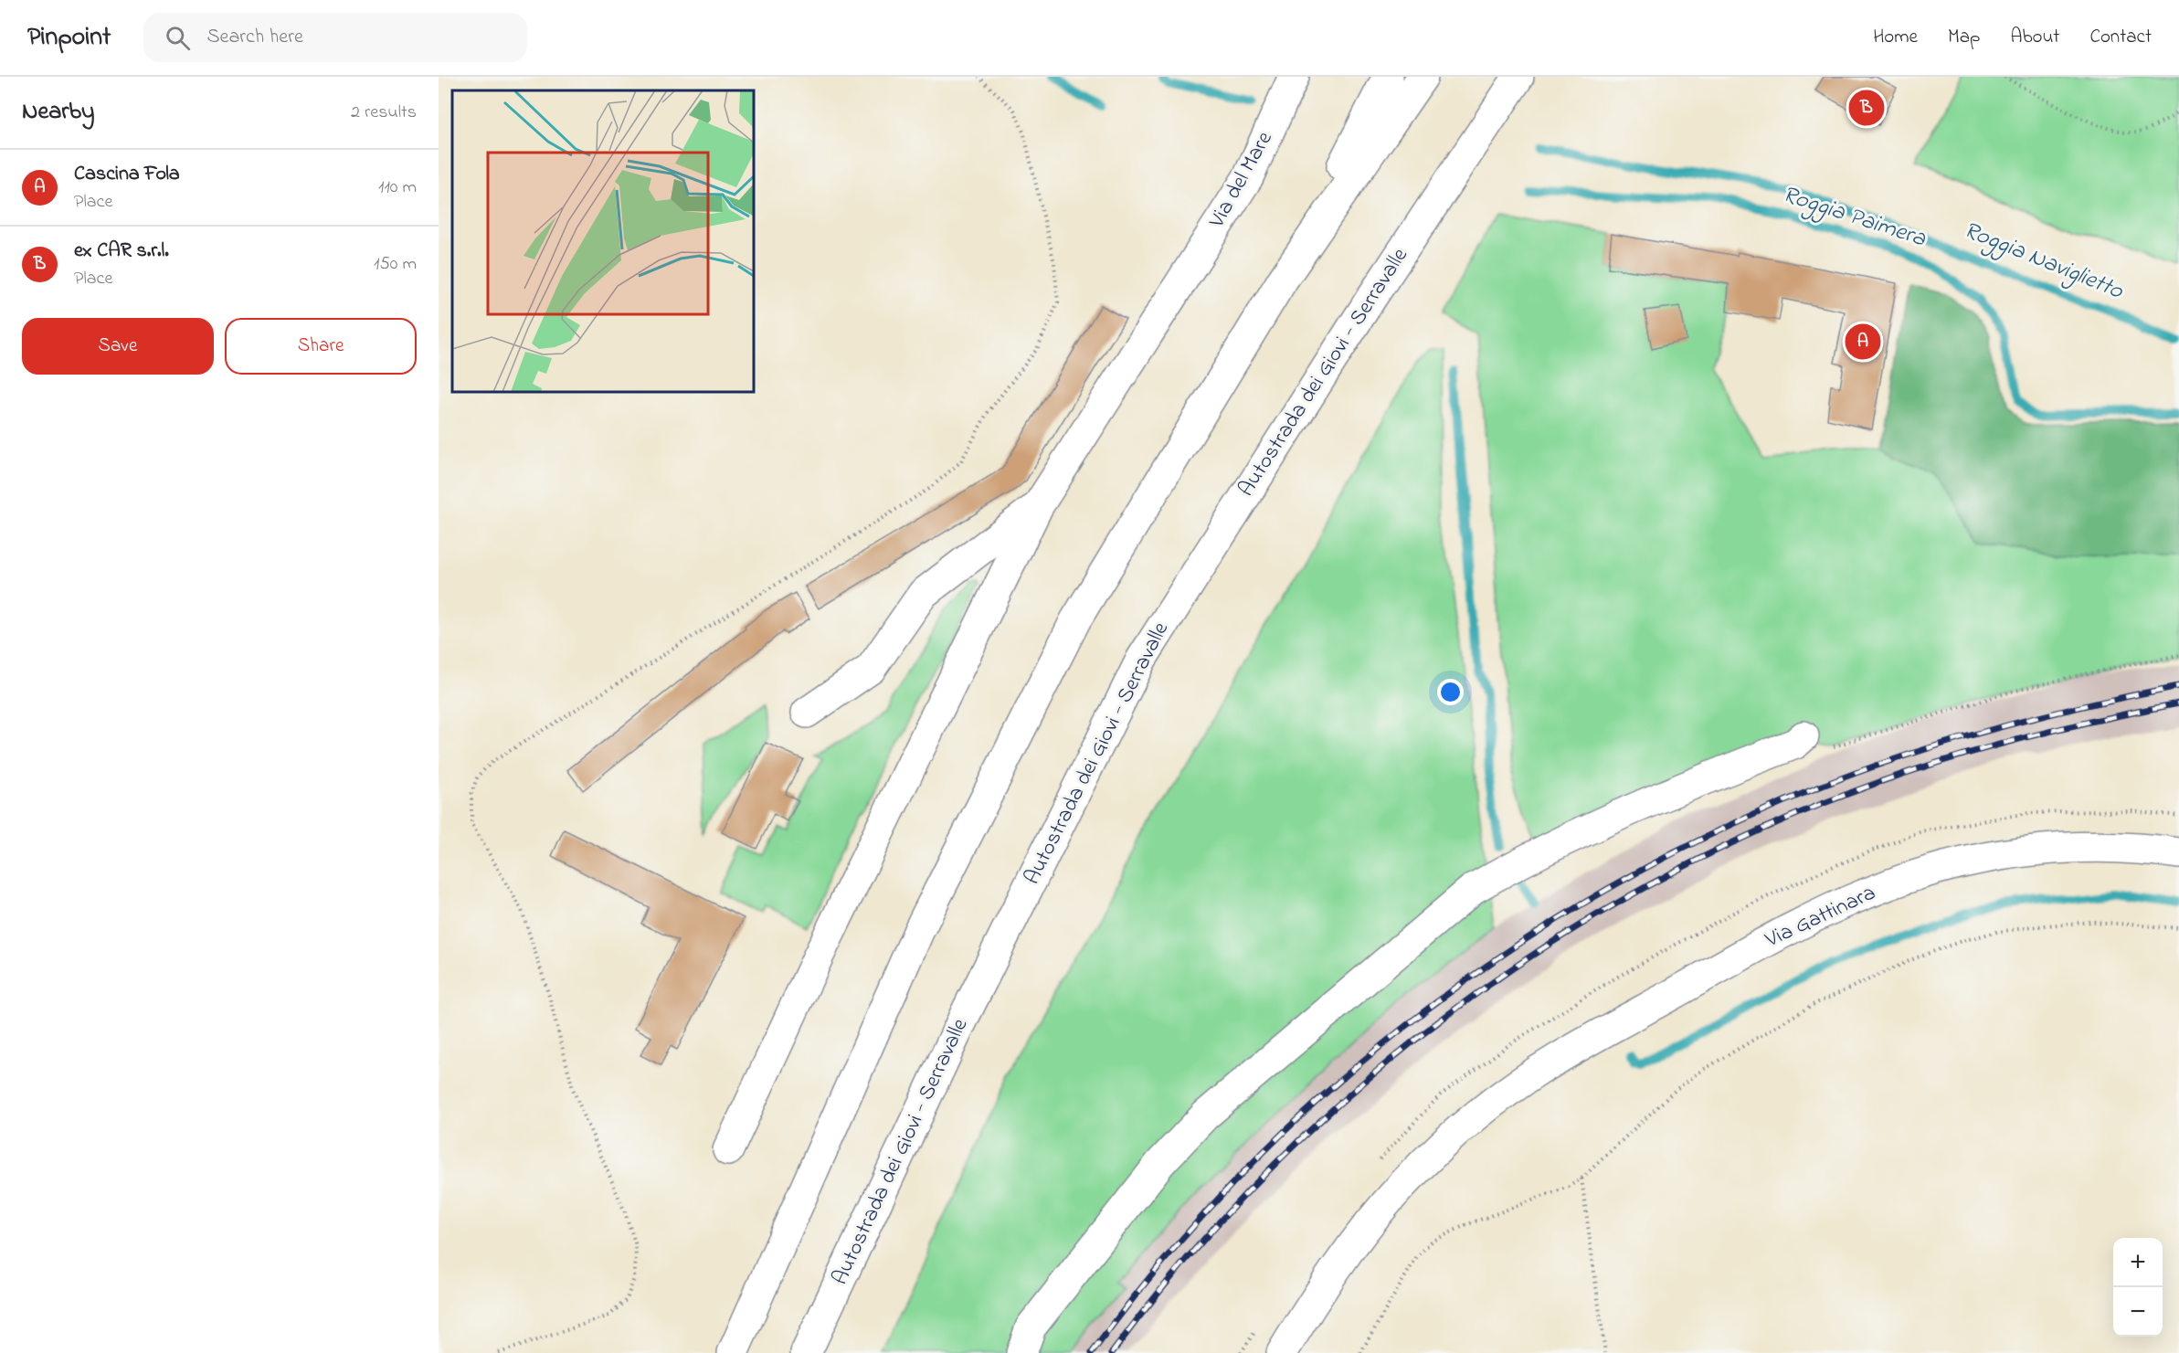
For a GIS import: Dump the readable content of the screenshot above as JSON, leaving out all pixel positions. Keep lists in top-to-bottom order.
{
  "streets": {
    "main road": ["Via del Mare", "Autostrada dei Giovi - Serravalle", "Via Gattinara"]
  },
  "water": ["Roggia Paimera", "Roggia Naviglietto"],
  "page": {
    "header": "Pinpoint",
    "search": "Search here",
    "nav": [
      "Home",
      "Map",
      "About",
      "Contact"
    ],
    "heading": ["Nearby", "2 results"],
    "pins": ["B", "A"],
    "list": [
      {
        "mark": "A",
        "name": "Cascina Fola",
        "note": "Place",
        "value": "110 m"
      },
      {
        "mark": "B",
        "name": "ex CAR s.r.l.",
        "note": "Place",
        "value": "150 m"
      }
    ],
    "buttons": ["Save", "Share"],
    "map_buttons": ["+", "−"]
  }
}
